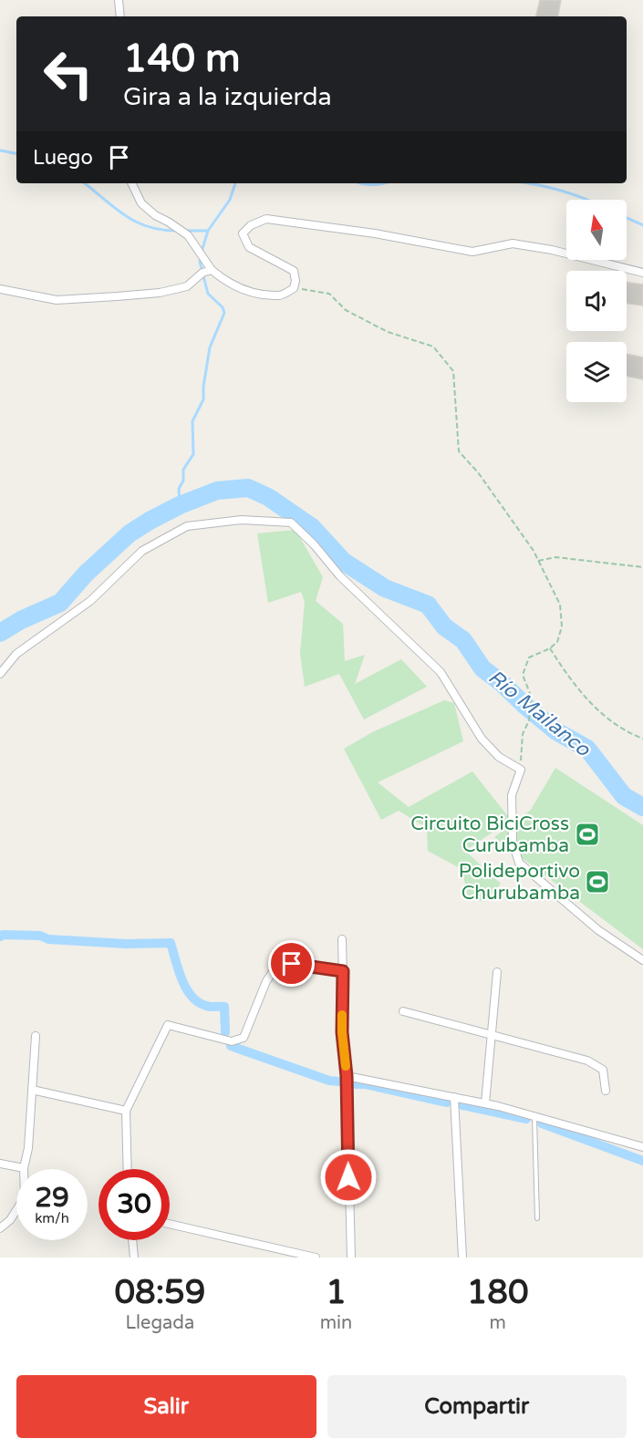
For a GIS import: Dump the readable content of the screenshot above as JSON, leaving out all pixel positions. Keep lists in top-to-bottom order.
{
  "water": ["Río Mailanco"],
  "places": {
    "sports": ["Circuito BiciCross Curubamba", "Polideportivo Churubamba"]
  },
  "north": "top",
  "page": {
    "turn": ["140 m", "Gira a la izquierda"],
    "then": "Luego",
    "speed": "29 km/h",
    "limit": "30",
    "eta": [
      "08:59",
      "Llegada",
      "1",
      "min",
      "180",
      "m"
    ],
    "buttons": ["Salir", "Compartir"]
  }
}
